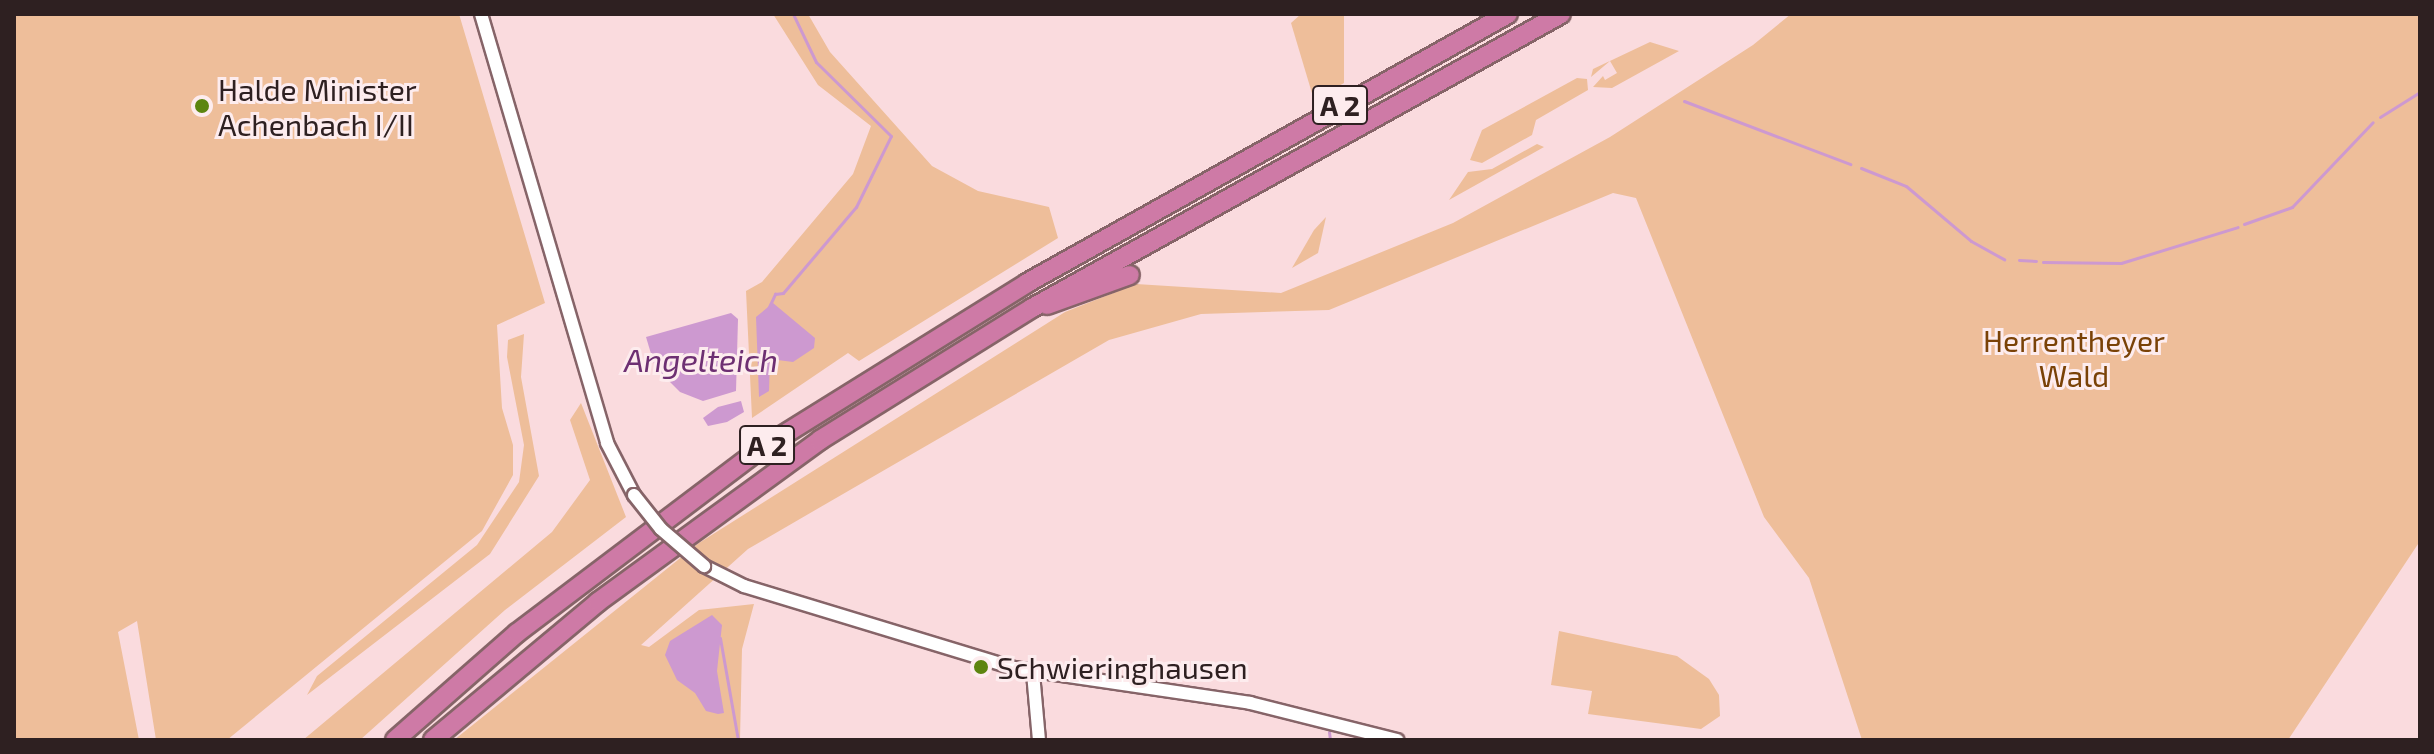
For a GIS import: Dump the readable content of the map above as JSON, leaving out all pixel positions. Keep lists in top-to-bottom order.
{
  "streets": {
    "highway": ["A 2"]
  },
  "water": ["Angelteich"],
  "parks": ["Herrentheyer Wald"],
  "places": ["Halde Minister Achenbach I/II", "Schwieringhausen"]
}
